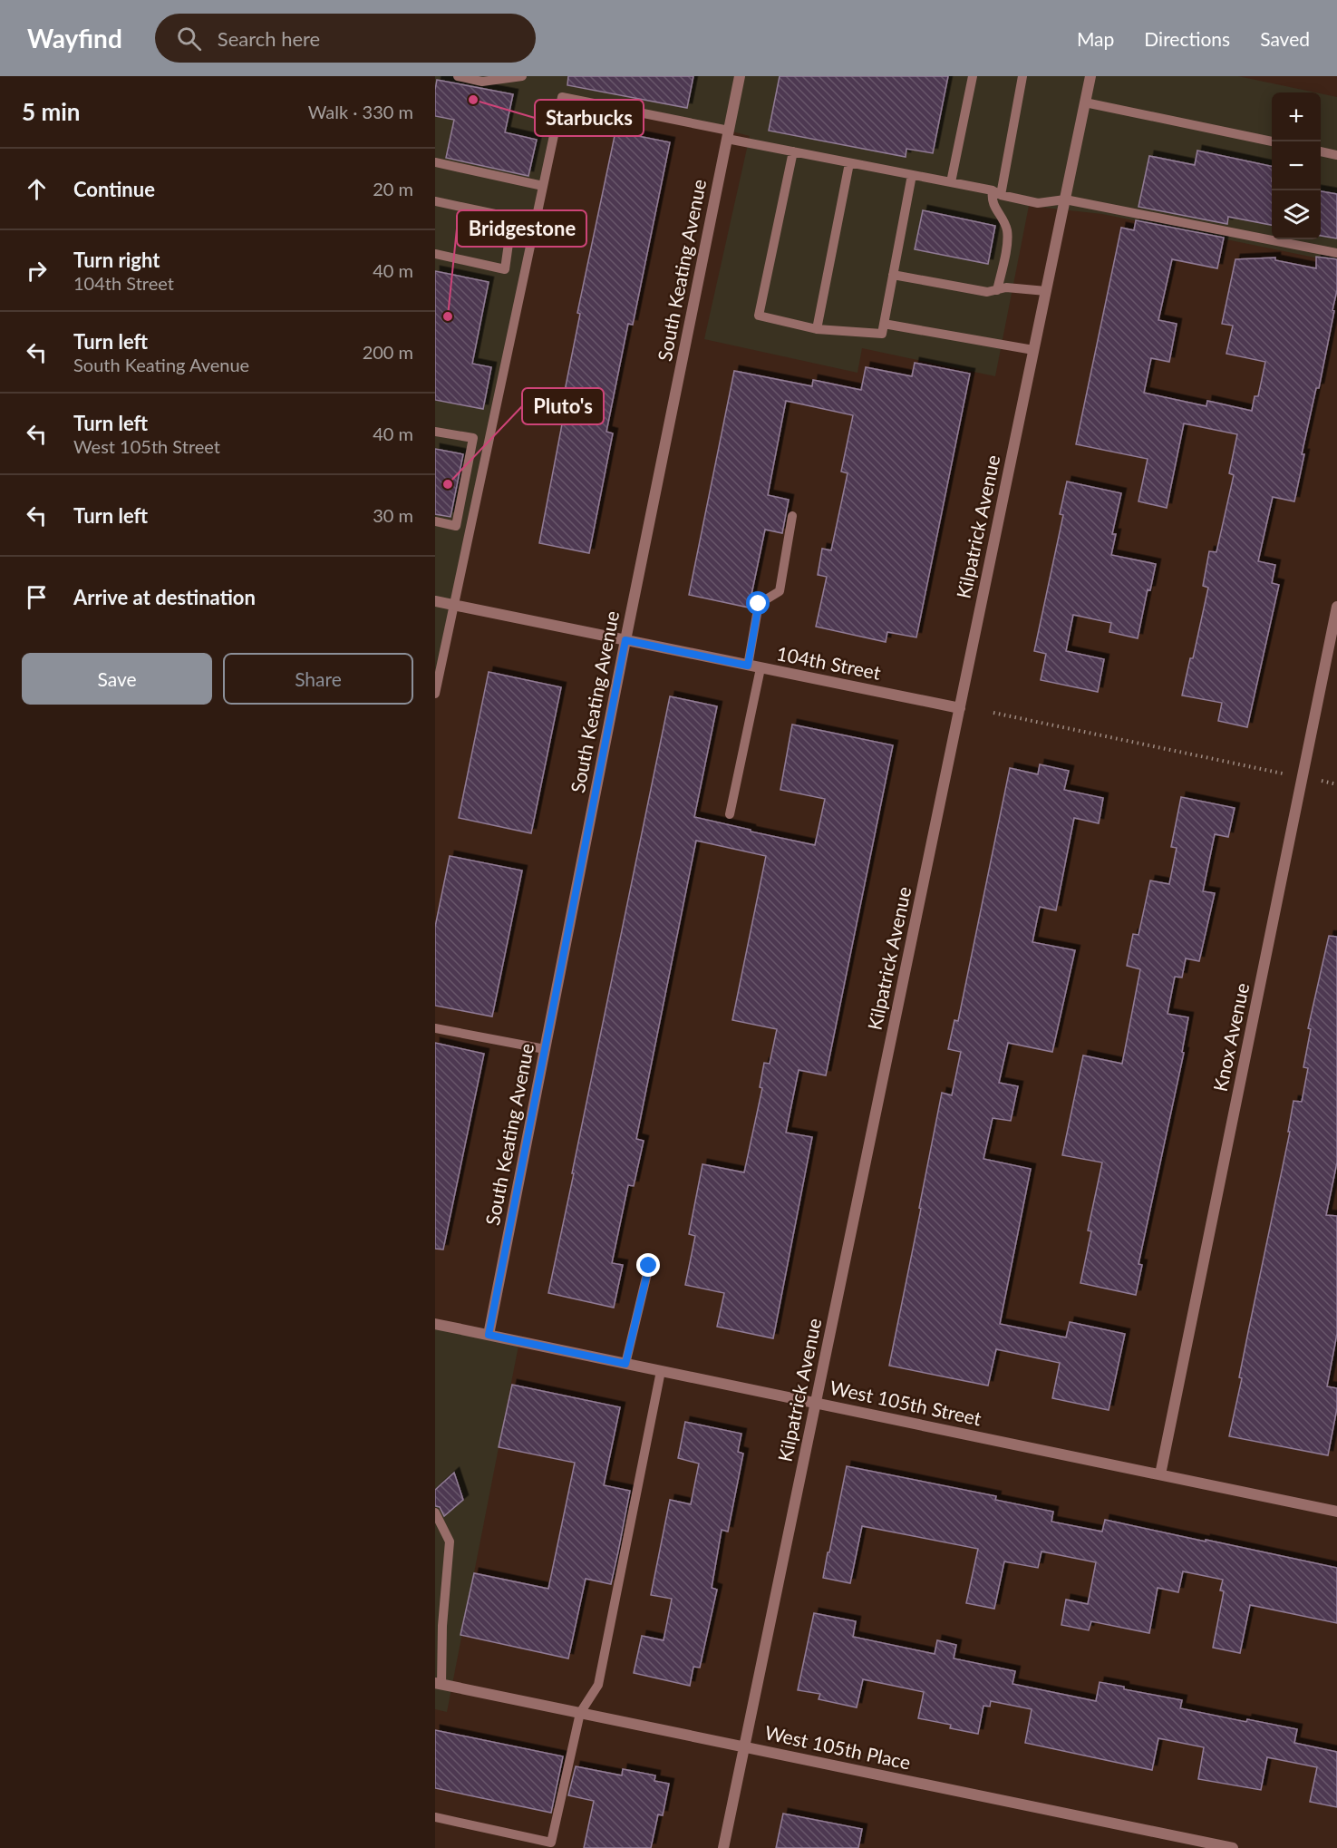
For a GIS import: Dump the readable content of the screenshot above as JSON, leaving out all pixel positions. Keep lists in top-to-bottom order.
{
  "streets": {
    "street": [
      "South Keating Avenue",
      "Kilpatrick Avenue",
      "104th Street",
      "Knox Avenue",
      "West 105th Street",
      "West 105th Place"
    ]
  },
  "crossings": [
    ["South Keating Avenue", "104th Street"],
    ["South Keating Avenue", "West 105th Street"],
    ["Kilpatrick Avenue", "104th Street"],
    ["Kilpatrick Avenue", "West 105th Street"],
    ["Kilpatrick Avenue", "West 105th Place"],
    ["Knox Avenue", "West 105th Street"]
  ],
  "places": ["Starbucks", "Bridgestone", "Pluto's"],
  "page": {
    "header": "Wayfind",
    "search": "Search here",
    "nav": ["Map", "Directions", "Saved"],
    "heading": ["5 min", "Walk · 330 m"],
    "map_buttons": ["+", "−"],
    "list": [
      ["Continue", "20 m"],
      ["Turn right", "104th Street", "40 m"],
      ["Turn left", "South Keating Avenue", "200 m"],
      ["Turn left", "West 105th Street", "40 m"],
      ["Turn left", "30 m"],
      "Arrive at destination"
    ],
    "buttons": ["Save", "Share"]
  }
}
